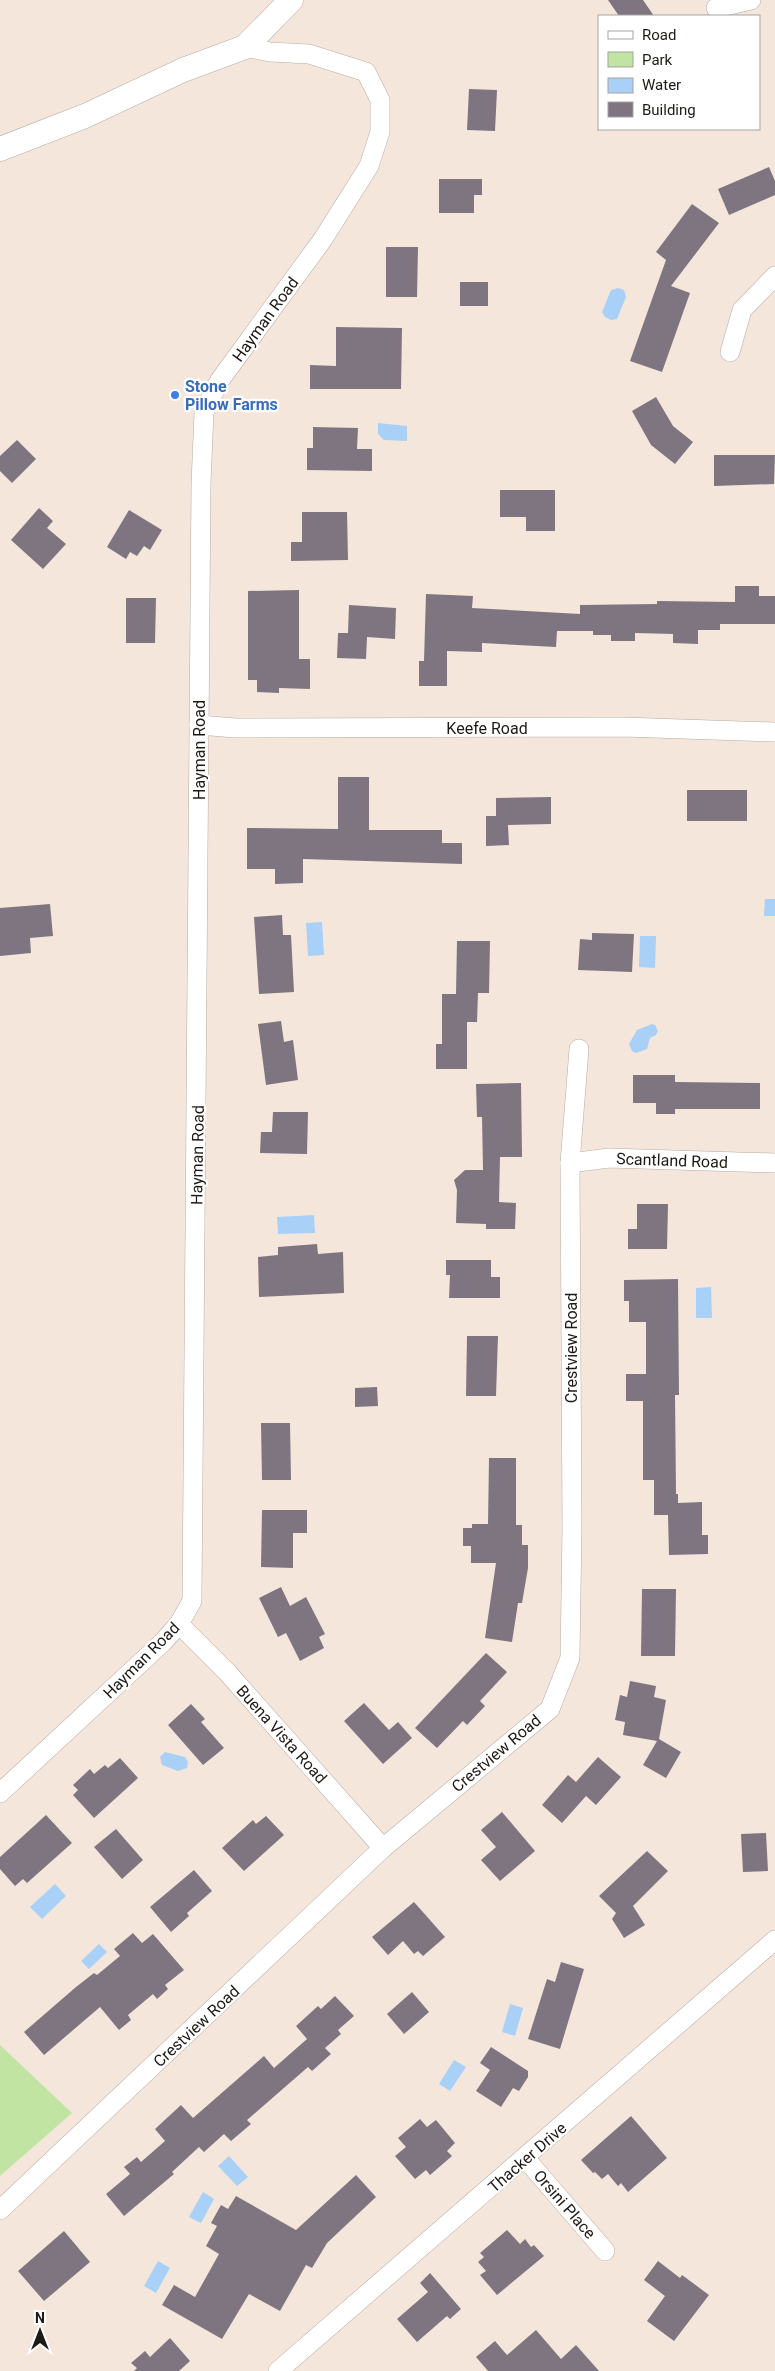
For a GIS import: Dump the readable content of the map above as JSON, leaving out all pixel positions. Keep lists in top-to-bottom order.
{
  "streets": {
    "street": [
      "Hayman Road",
      "Keefe Road",
      "Scantland Road",
      "Crestview Road",
      "Buena Vista Road",
      "Thacker Drive",
      "Orsini Place"
    ]
  },
  "crossings": [
    ["Hayman Road", "Keefe Road"],
    ["Hayman Road", "Buena Vista Road"],
    ["Scantland Road", "Crestview Road"],
    ["Crestview Road", "Buena Vista Road"],
    ["Thacker Drive", "Orsini Place"]
  ],
  "places": ["Stone Pillow Farms"],
  "legend": [
    "Road",
    "Park",
    "Water",
    "Building"
  ],
  "north": "top"
}
